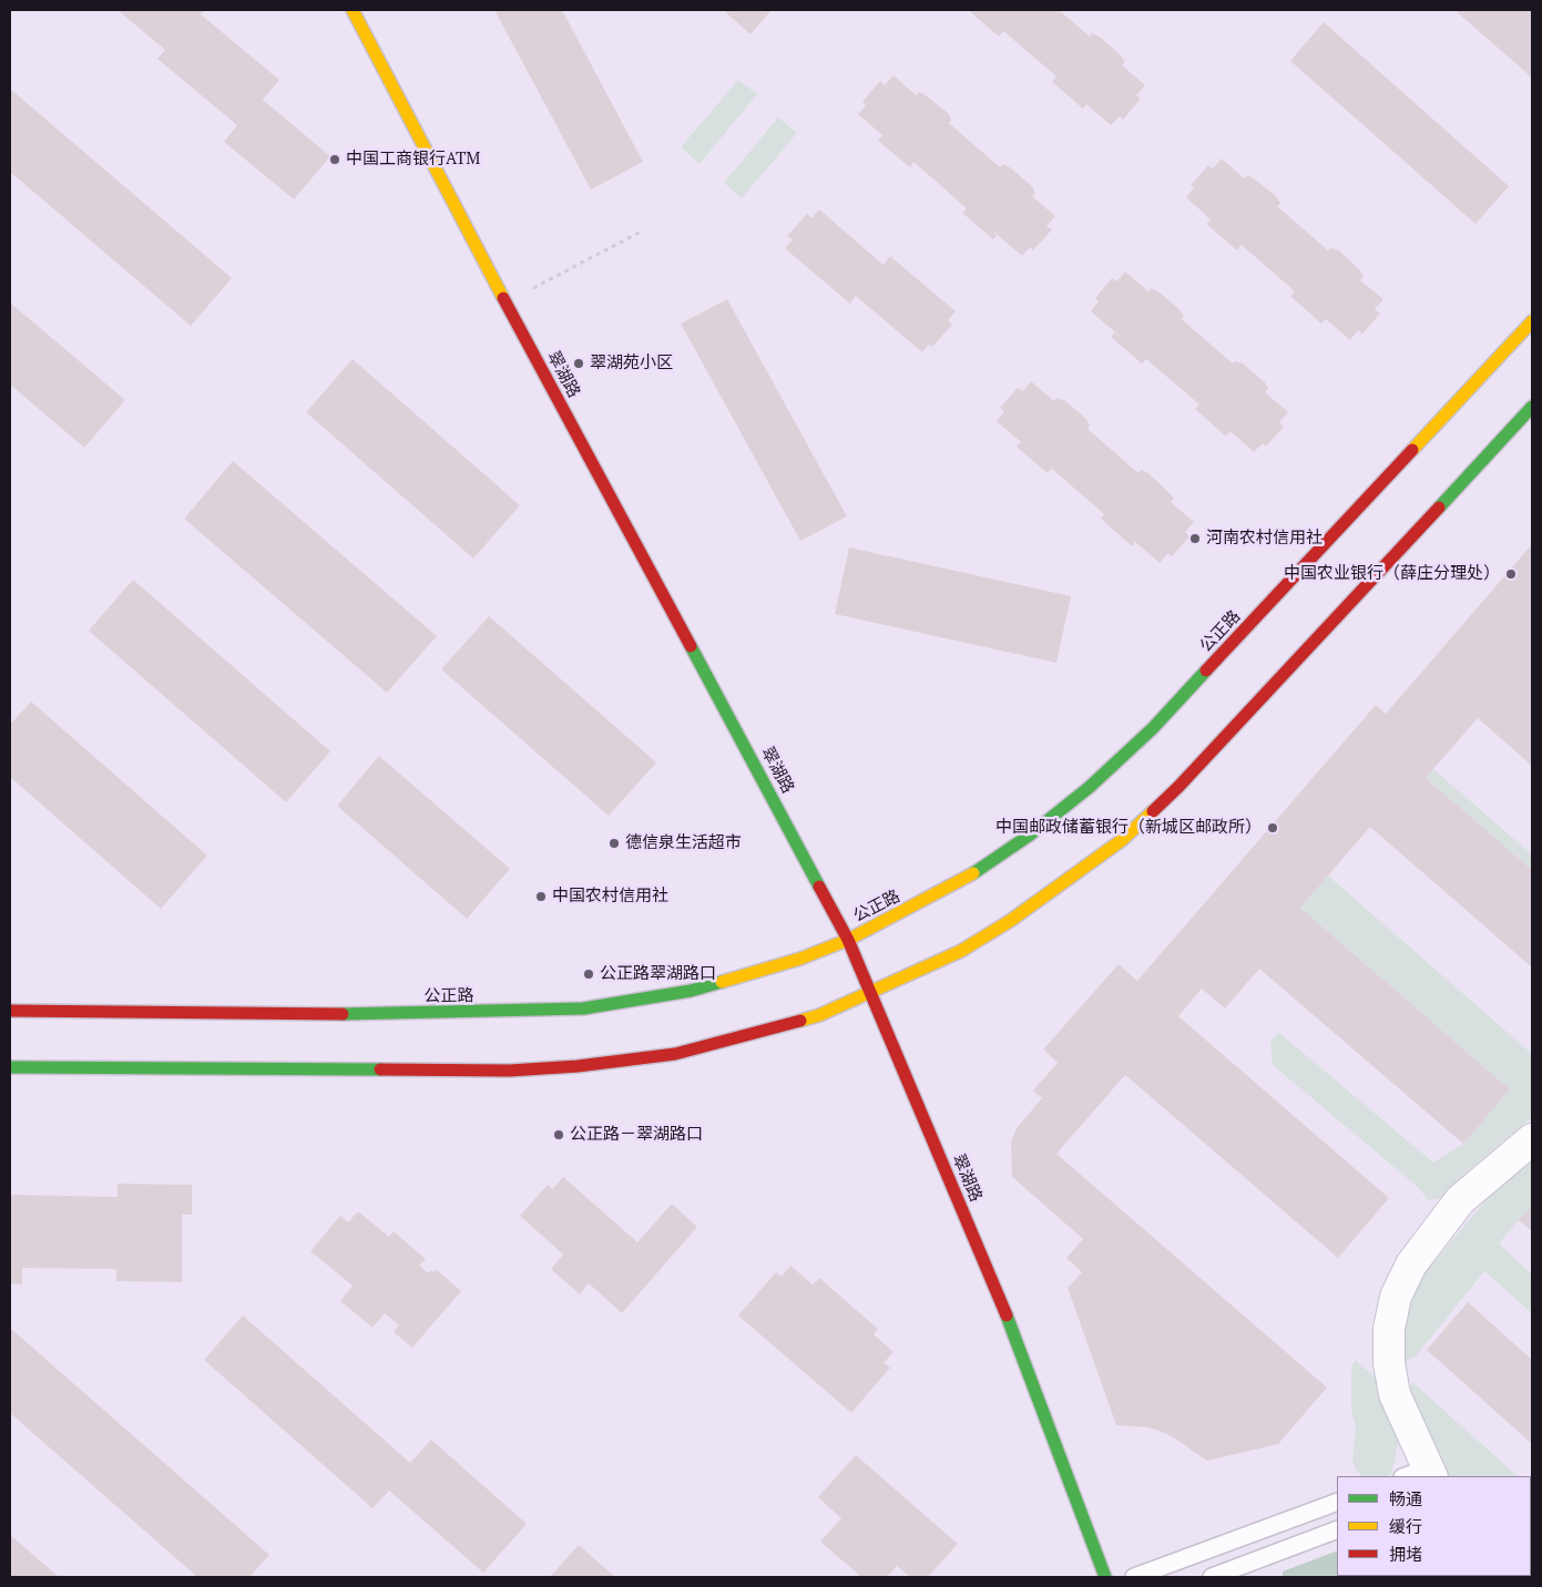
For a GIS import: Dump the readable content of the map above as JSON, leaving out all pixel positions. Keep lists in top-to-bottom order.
{
  "streets": {
    "main road": ["翠湖路", "公正路"]
  },
  "crossings": [
    ["翠湖路", "公正路"]
  ],
  "places": [
    "中国工商银行ATM",
    "翠湖苑小区",
    "河南农村信用社",
    "中国农业银行（薛庄分理处）",
    "中国邮政储蓄银行（新城区邮政所）",
    "德信泉生活超市",
    "中国农村信用社",
    "公正路翠湖路口",
    "公正路－翠湖路口"
  ],
  "legend": ["畅通", "缓行", "拥堵"]
}
